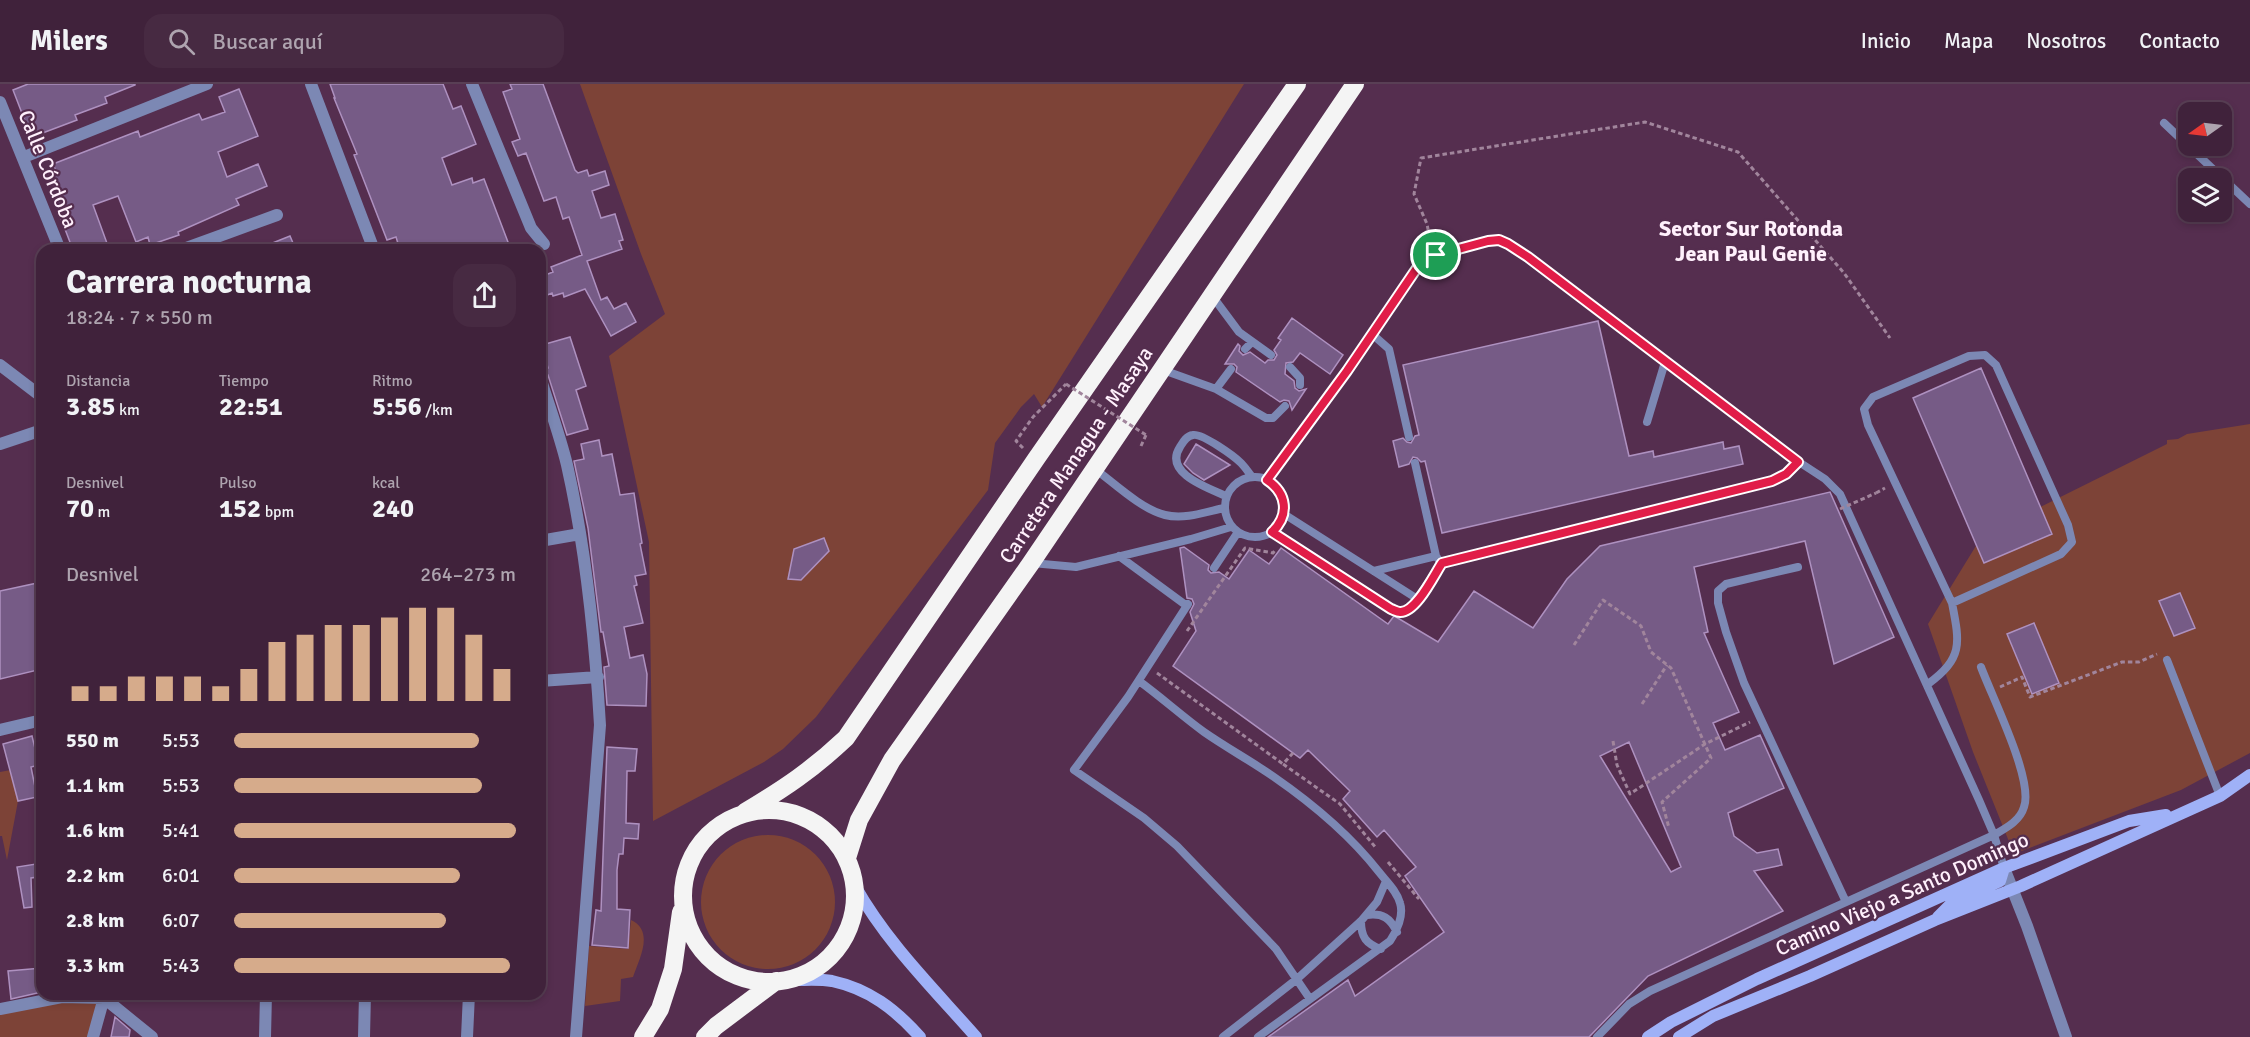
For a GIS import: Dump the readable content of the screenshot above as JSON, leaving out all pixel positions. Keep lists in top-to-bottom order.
{
  "streets": {
    "highway": ["Carretera Managua - Masaya"],
    "street": ["Calle Córdoba", "Camino Viejo a Santo Domingo"]
  },
  "districts": ["Sector Sur Rotonda Jean Paul Genie"],
  "north": "left",
  "page": {
    "header": "Milers",
    "search": "Buscar aquí",
    "nav": [
      "Inicio",
      "Mapa",
      "Nosotros",
      "Contacto"
    ],
    "heading": ["Carrera nocturna", "18:24 · 7 × 550 m"],
    "stats": [
      ["Distancia", "3.85 km"],
      ["Tiempo", "22:51"],
      ["Ritmo", "5:56 /km"],
      ["Desnivel", "70 m"],
      ["Pulso", "152 bpm"],
      ["kcal", "240"]
    ],
    "chart": ["Desnivel", "264–273 m"],
    "list": [
      {
        "name": "550 m",
        "note": "5:53"
      },
      {
        "name": "1.1 km",
        "note": "5:53"
      },
      {
        "name": "1.6 km",
        "note": "5:41"
      },
      {
        "name": "2.2 km",
        "note": "6:01"
      },
      {
        "name": "2.8 km",
        "note": "6:07"
      },
      {
        "name": "3.3 km",
        "note": "5:43"
      }
    ]
  }
}
